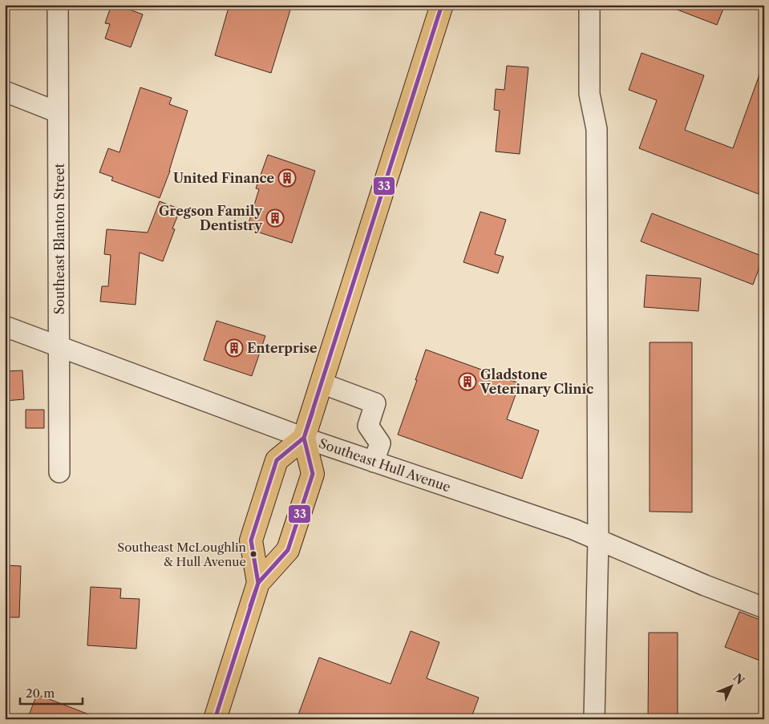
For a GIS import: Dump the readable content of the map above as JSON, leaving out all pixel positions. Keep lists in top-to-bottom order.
{
  "streets": {
    "street": ["Southeast Blanton Street", "Southeast Hull Avenue"]
  },
  "crossings": [
    ["Southeast Blanton Street", "Southeast Hull Avenue"]
  ],
  "places": {
    "building": [
      "United Finance",
      "Gregson Family Dentistry",
      "Enterprise",
      "Gladstone Veterinary Clinic"
    ],
    "other": ["Southeast McLoughlin & Hull Avenue"]
  },
  "lines": ["transit line 33"],
  "scale_bar": "20 m",
  "north": "top right"
}
